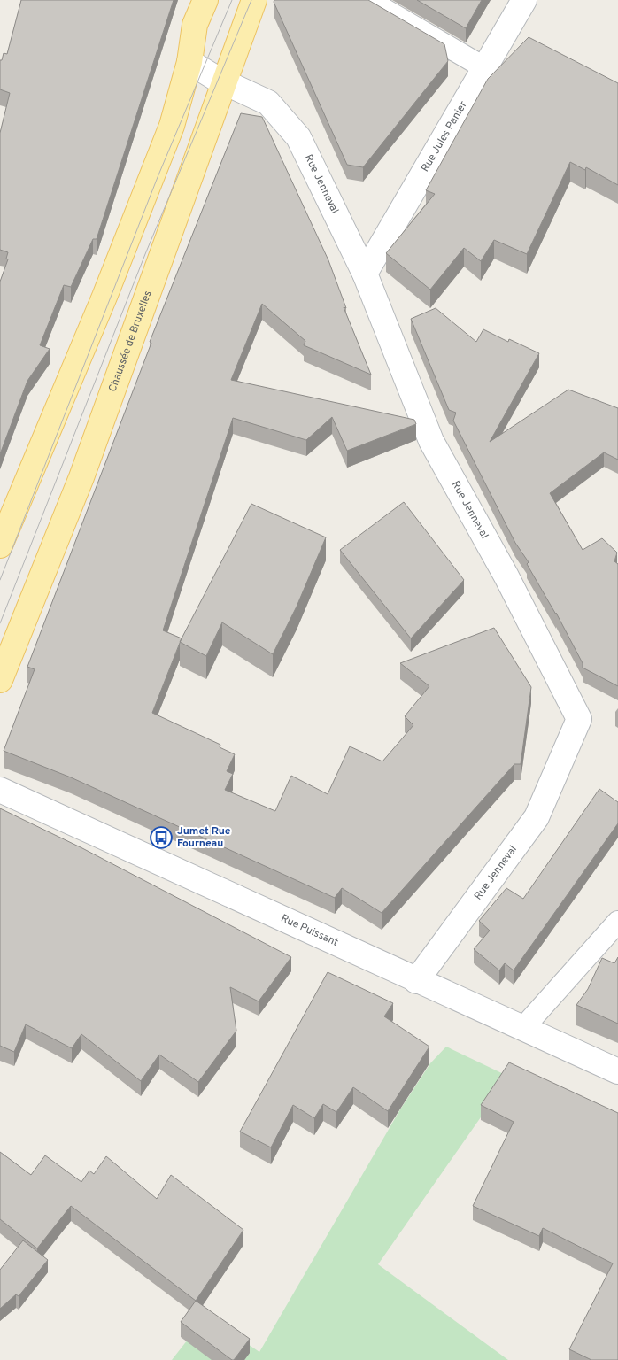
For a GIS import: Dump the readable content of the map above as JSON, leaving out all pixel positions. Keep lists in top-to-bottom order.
{
  "streets": {
    "main road": ["Chaussée de Bruxelles"],
    "street": ["Rue Jules Panier", "Rue Jenneval", "Rue Puissant"]
  },
  "crossings": [
    ["Rue Jules Panier", "Rue Jenneval"],
    ["Rue Jenneval", "Chaussée de Bruxelles"],
    ["Rue Jenneval", "Rue Puissant"]
  ],
  "places": {
    "bus stop": ["Jumet Rue Fourneau"]
  }
}
